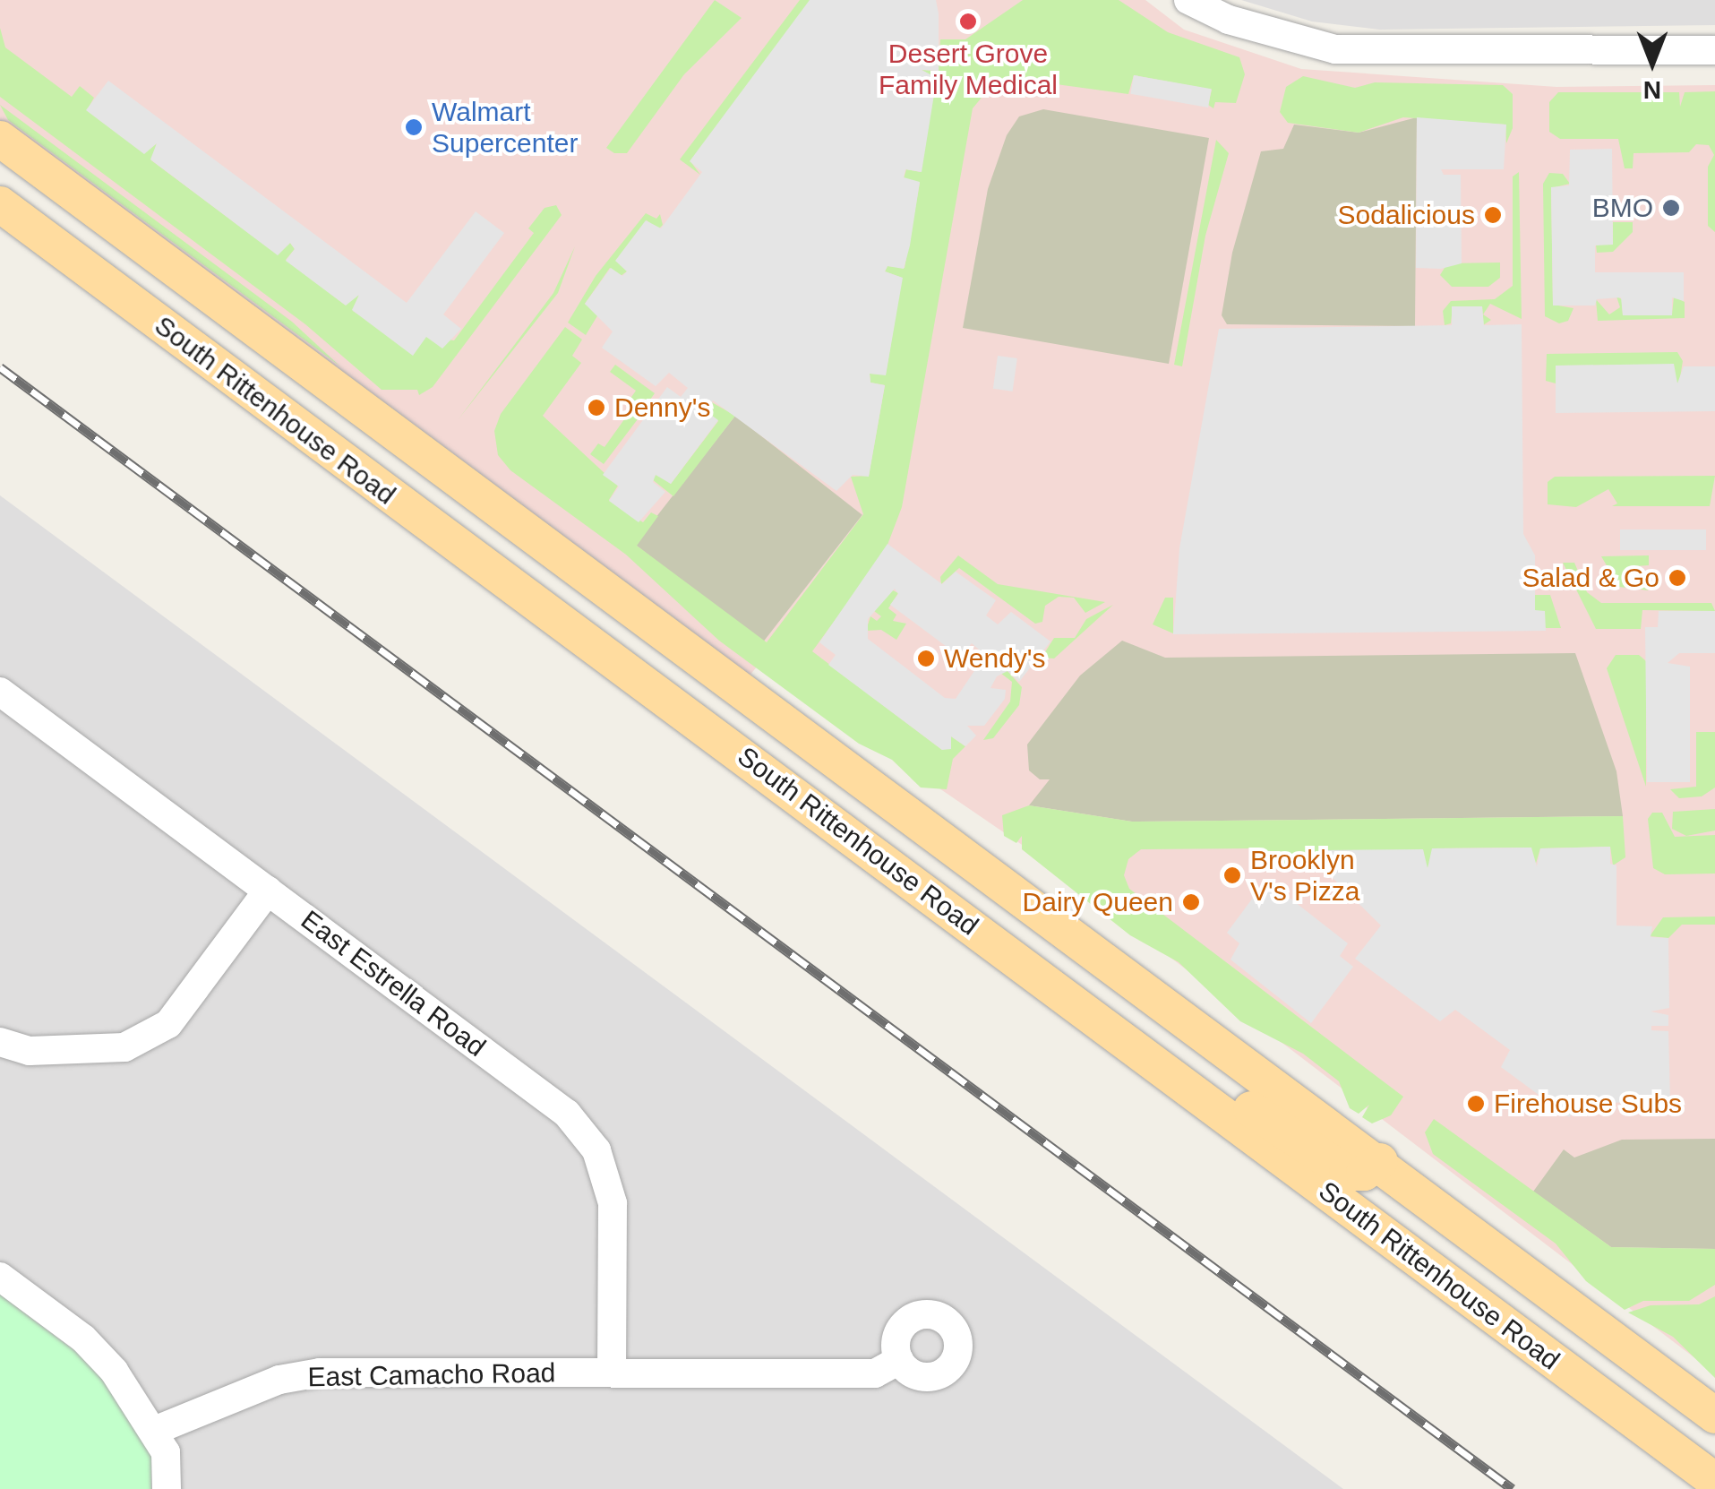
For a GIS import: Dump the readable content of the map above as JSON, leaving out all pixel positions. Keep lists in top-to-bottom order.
{
  "streets": {
    "main road": ["South Rittenhouse Road"],
    "street": ["East Estrella Road", "East Camacho Road"]
  },
  "crossings": [
    ["East Estrella Road", "East Camacho Road"]
  ],
  "places": [
    "Desert Grove Family Medical",
    "Walmart Supercenter",
    "BMO",
    "Sodalicious",
    "Denny's",
    "Salad & Go",
    "Wendy's",
    "Brooklyn V's Pizza",
    "Dairy Queen",
    "Firehouse Subs"
  ],
  "north": "bottom"
}
